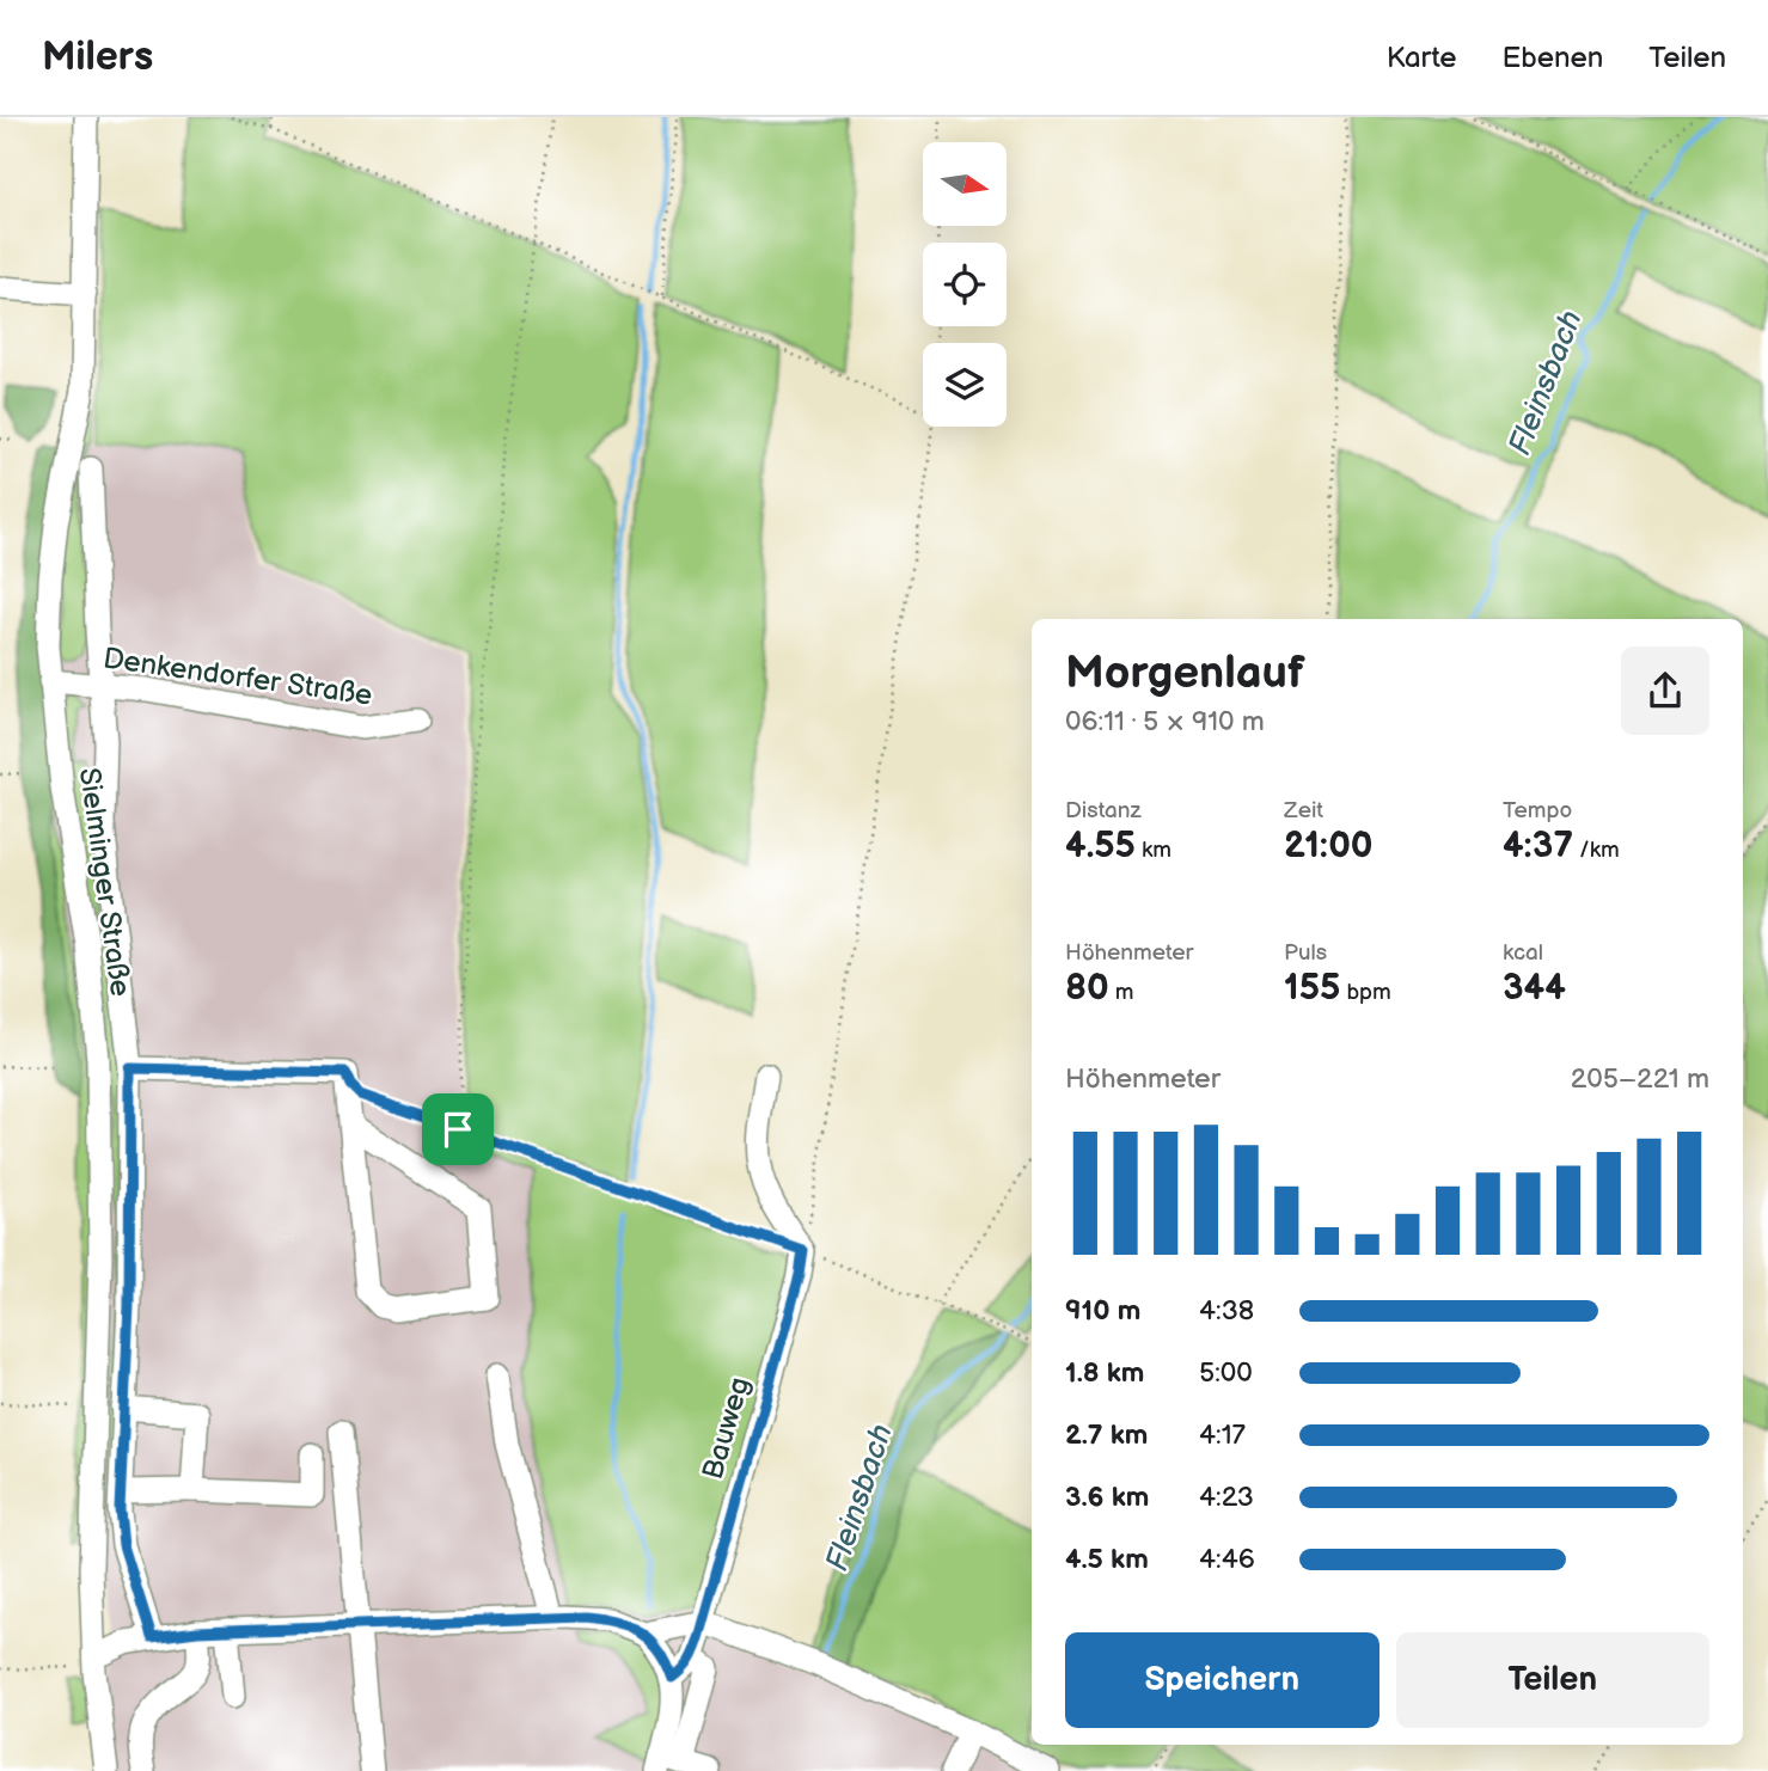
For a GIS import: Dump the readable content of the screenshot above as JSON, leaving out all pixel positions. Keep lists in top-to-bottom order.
{
  "streets": {
    "street": ["Denkendorfer Straße", "Sielminger Straße", "Bauweg"]
  },
  "crossings": [
    ["Denkendorfer Straße", "Sielminger Straße"]
  ],
  "water": ["Fleinsbach"],
  "north": "right",
  "page": {
    "header": "Milers",
    "nav": ["Karte", "Ebenen", "Teilen"],
    "heading": ["Morgenlauf", "06:11 · 5 × 910 m"],
    "stats": [
      ["Distanz", "4.55 km"],
      ["Zeit", "21:00"],
      ["Tempo", "4:37 /km"],
      ["Höhenmeter", "80 m"],
      ["Puls", "155 bpm"],
      ["kcal", "344"]
    ],
    "chart": ["Höhenmeter", "205–221 m"],
    "list": [
      {
        "name": "910 m",
        "note": "4:38"
      },
      {
        "name": "1.8 km",
        "note": "5:00"
      },
      {
        "name": "2.7 km",
        "note": "4:17"
      },
      {
        "name": "3.6 km",
        "note": "4:23"
      },
      {
        "name": "4.5 km",
        "note": "4:46"
      }
    ],
    "buttons": ["Speichern", "Teilen"]
  }
}
